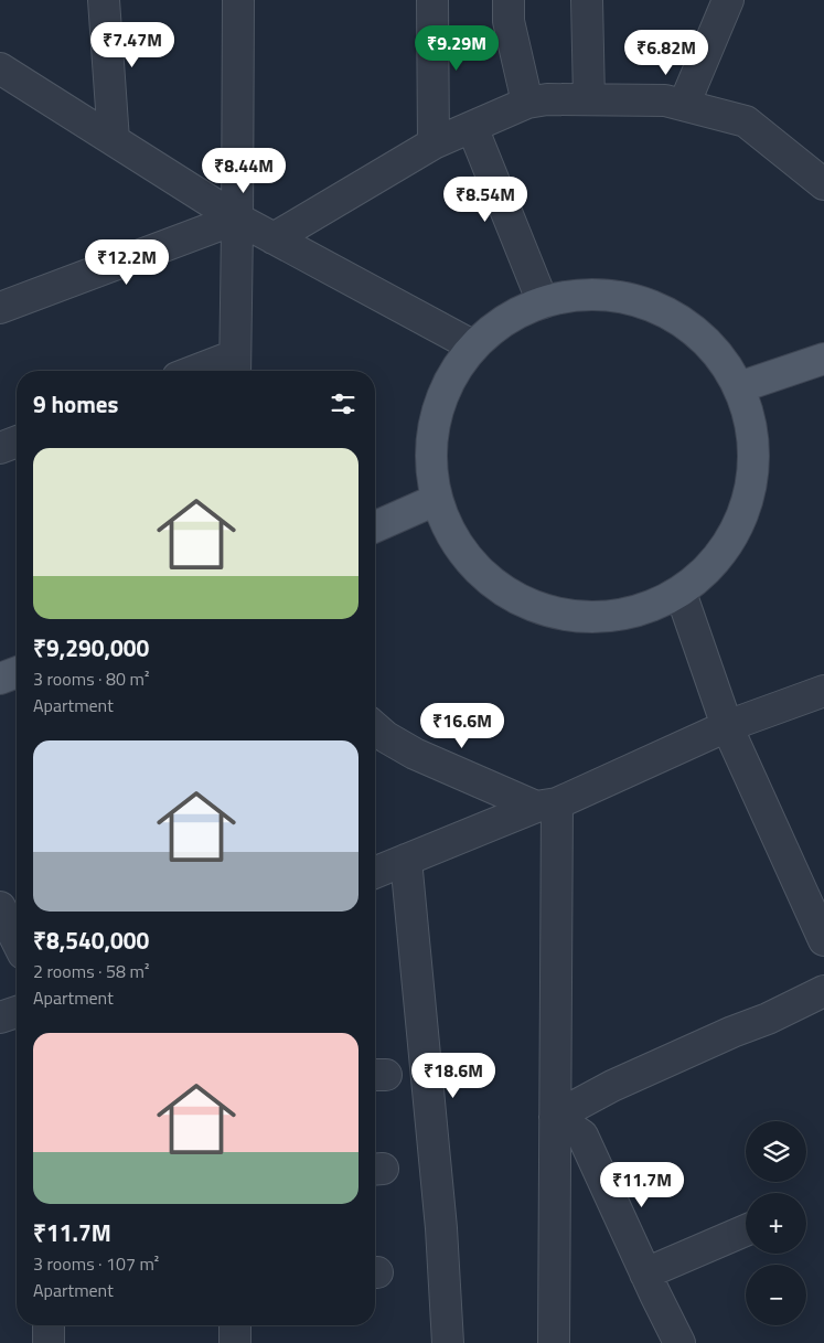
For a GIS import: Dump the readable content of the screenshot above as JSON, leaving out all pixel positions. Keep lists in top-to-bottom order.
{
  "page": {
    "price": [
      "₹7.47M",
      "₹9.29M",
      "₹6.82M",
      "₹8.44M",
      "₹8.54M",
      "₹12.2M",
      "₹16.6M",
      "₹18.6M",
      "₹11.7M"
    ],
    "heading": "9 homes",
    "list": [
      {
        "name": "₹9,290,000",
        "note": "3 rooms · 80 m² · Apartment"
      },
      {
        "name": "₹8,540,000",
        "note": "2 rooms · 58 m² · Apartment"
      },
      {
        "name": "₹11.7M",
        "note": "3 rooms · 107 m² · Apartment"
      }
    ],
    "map_buttons": ["+", "−"]
  }
}
